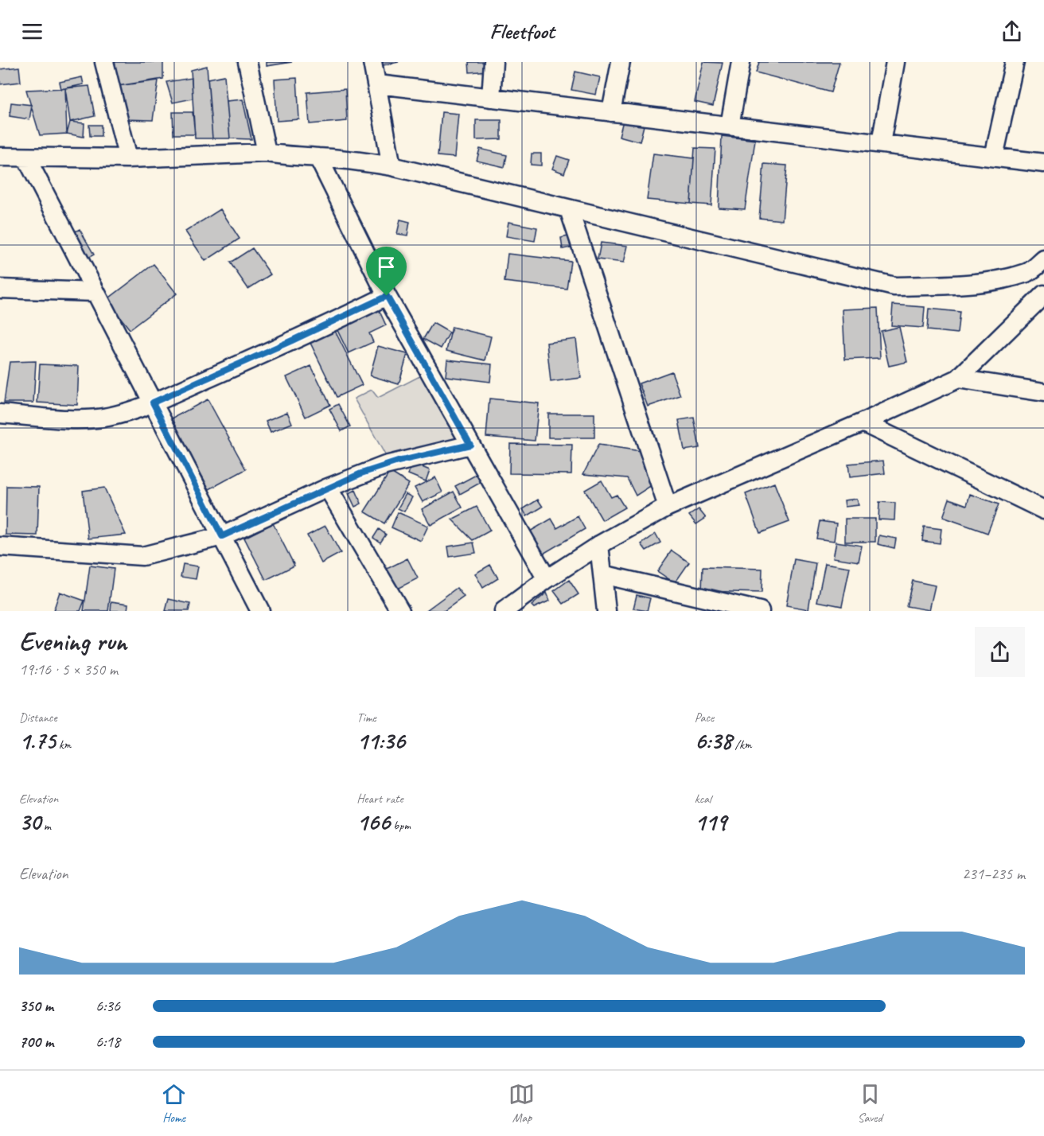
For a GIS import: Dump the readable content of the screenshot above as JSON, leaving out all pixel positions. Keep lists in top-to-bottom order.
{
  "page": {
    "header": "Fleetfoot",
    "heading": ["Evening run", "19:16 · 5 × 350 m"],
    "stats": [
      ["Distance", "1.75 km"],
      ["Time", "11:36"],
      ["Pace", "6:38 /km"],
      ["Elevation", "30 m"],
      ["Heart rate", "166 bpm"],
      ["kcal", "119"]
    ],
    "chart": ["Elevation", "231–235 m"],
    "list": [
      {
        "name": "350 m",
        "note": "6:36"
      },
      {
        "name": "700 m",
        "note": "6:18"
      }
    ],
    "tabs": ["Home", "Map", "Saved"]
  }
}
